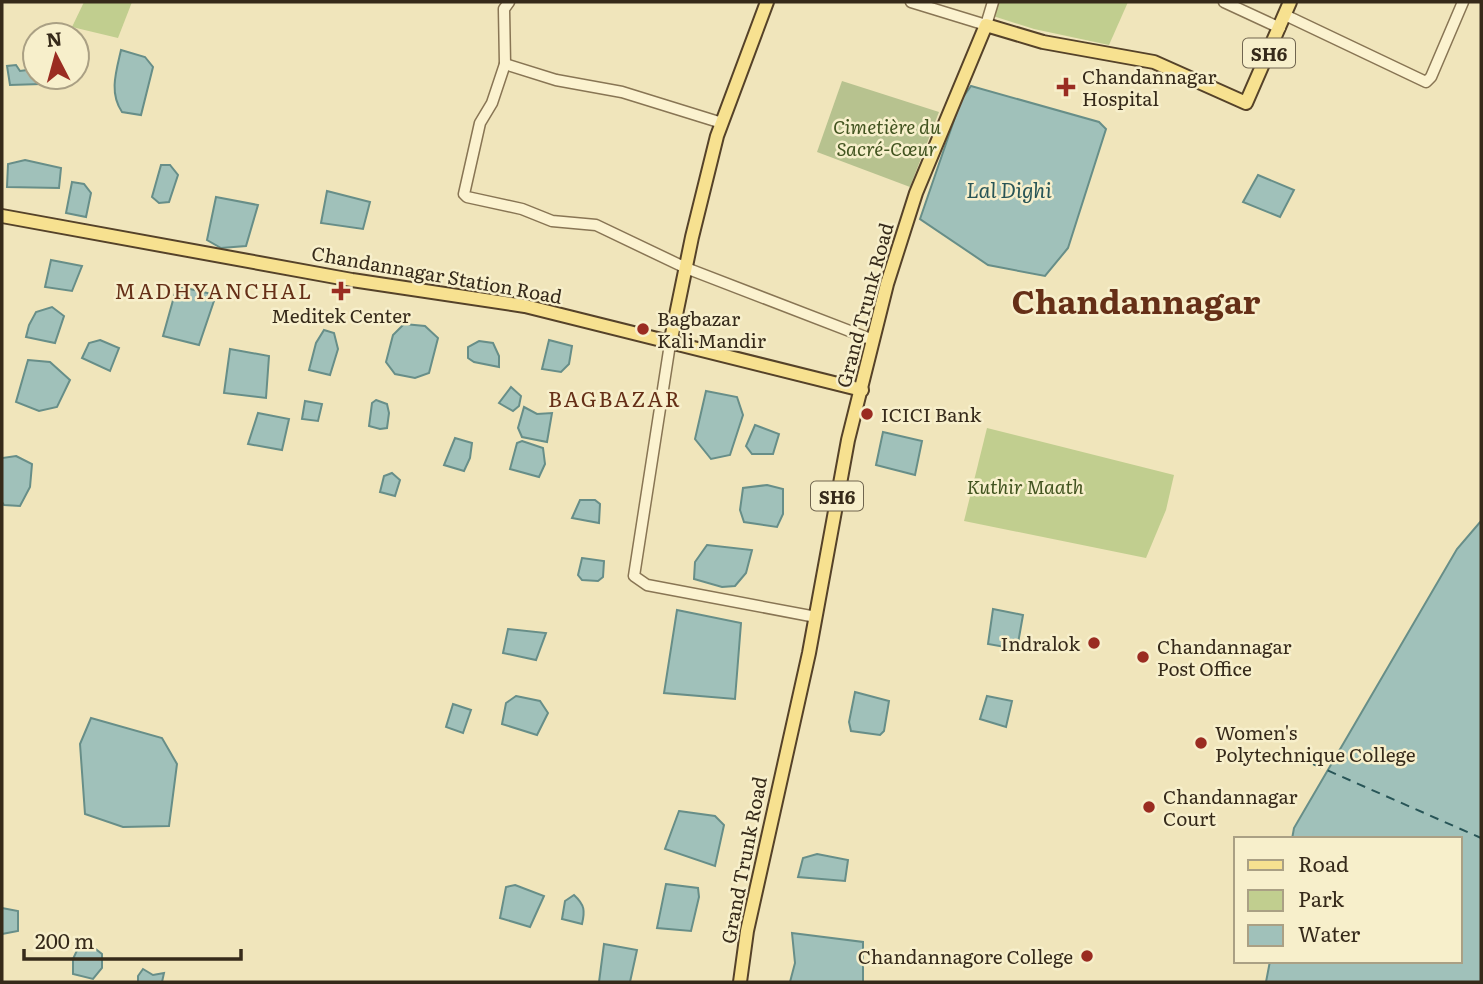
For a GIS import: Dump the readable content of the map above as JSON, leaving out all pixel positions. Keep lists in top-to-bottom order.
{
  "streets": {
    "main road": ["SH6", "Chandannagar Station Road", "Grand Trunk Road"]
  },
  "crossings": [
    ["SH6", "Grand Trunk Road"],
    ["Chandannagar Station Road", "Grand Trunk Road"]
  ],
  "districts": ["MADHYANCHAL", "Chandannagar", "BAGBAZAR"],
  "water": ["Lal Dighi"],
  "parks": ["Cimetière du Sacré-Cœur", "Kuthir Maath"],
  "places": {
    "health": ["Chandannagar Hospital", "Meditek Center"],
    "other": [
      "Bagbazar Kali Mandir",
      "ICICI Bank",
      "Indralok",
      "Chandannagar Post Office",
      "Women's Polytechnique College",
      "Chandannagar Court",
      "Chandannagore College"
    ]
  },
  "legend": ["Road", "Park", "Water"],
  "scale_bar": "200 m",
  "north": "top"
}
